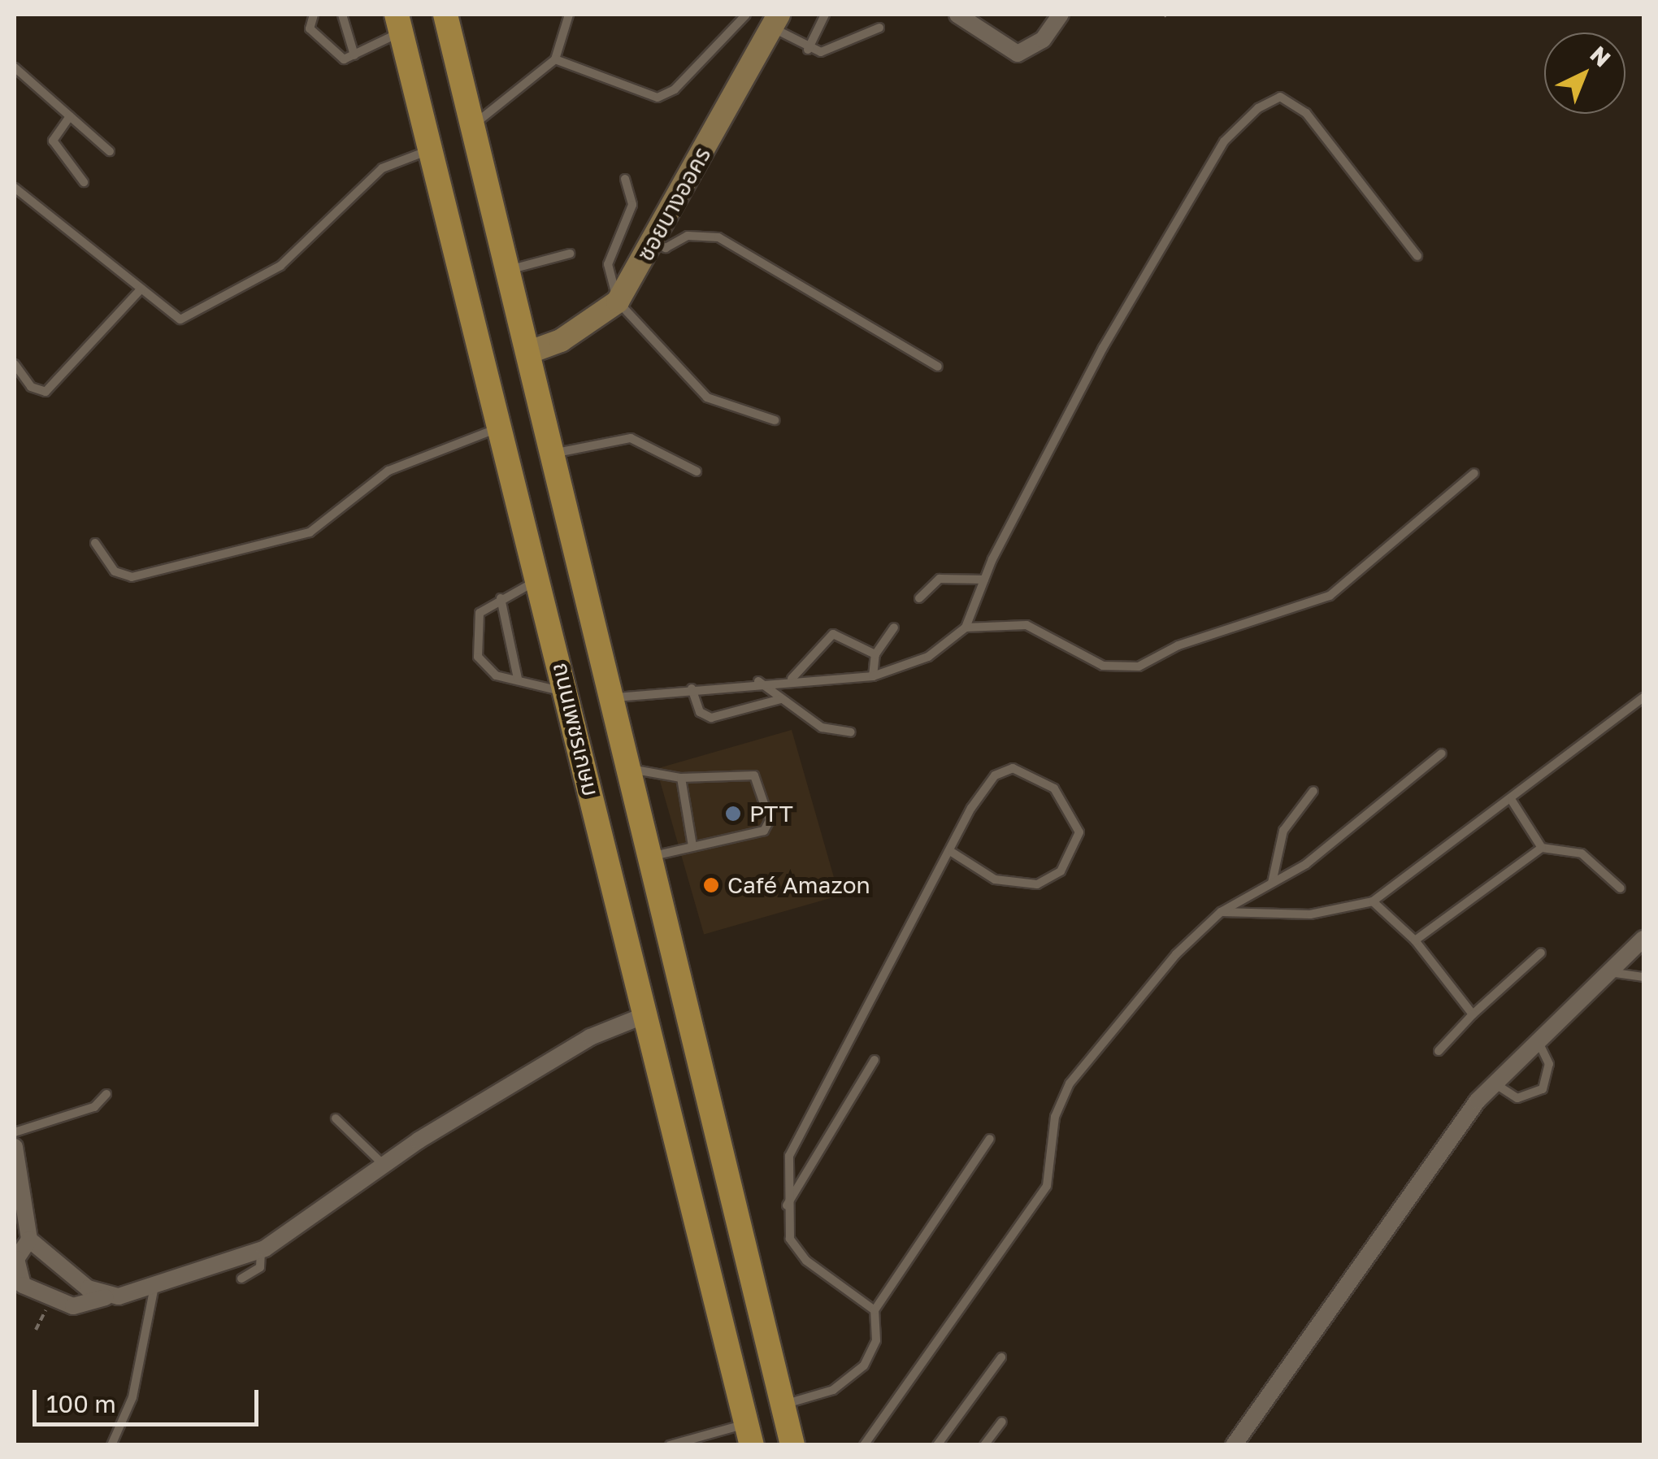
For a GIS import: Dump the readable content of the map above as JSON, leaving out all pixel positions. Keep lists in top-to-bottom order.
{
  "streets": {
    "main road": ["ถนนเพชรเกษม"],
    "street": ["ซอยบางออคร"]
  },
  "crossings": [
    ["ซอยบางออคร", "ถนนเพชรเกษม"]
  ],
  "places": ["PTT", "Café Amazon"],
  "scale_bar": "100 m",
  "north": "top right"
}
